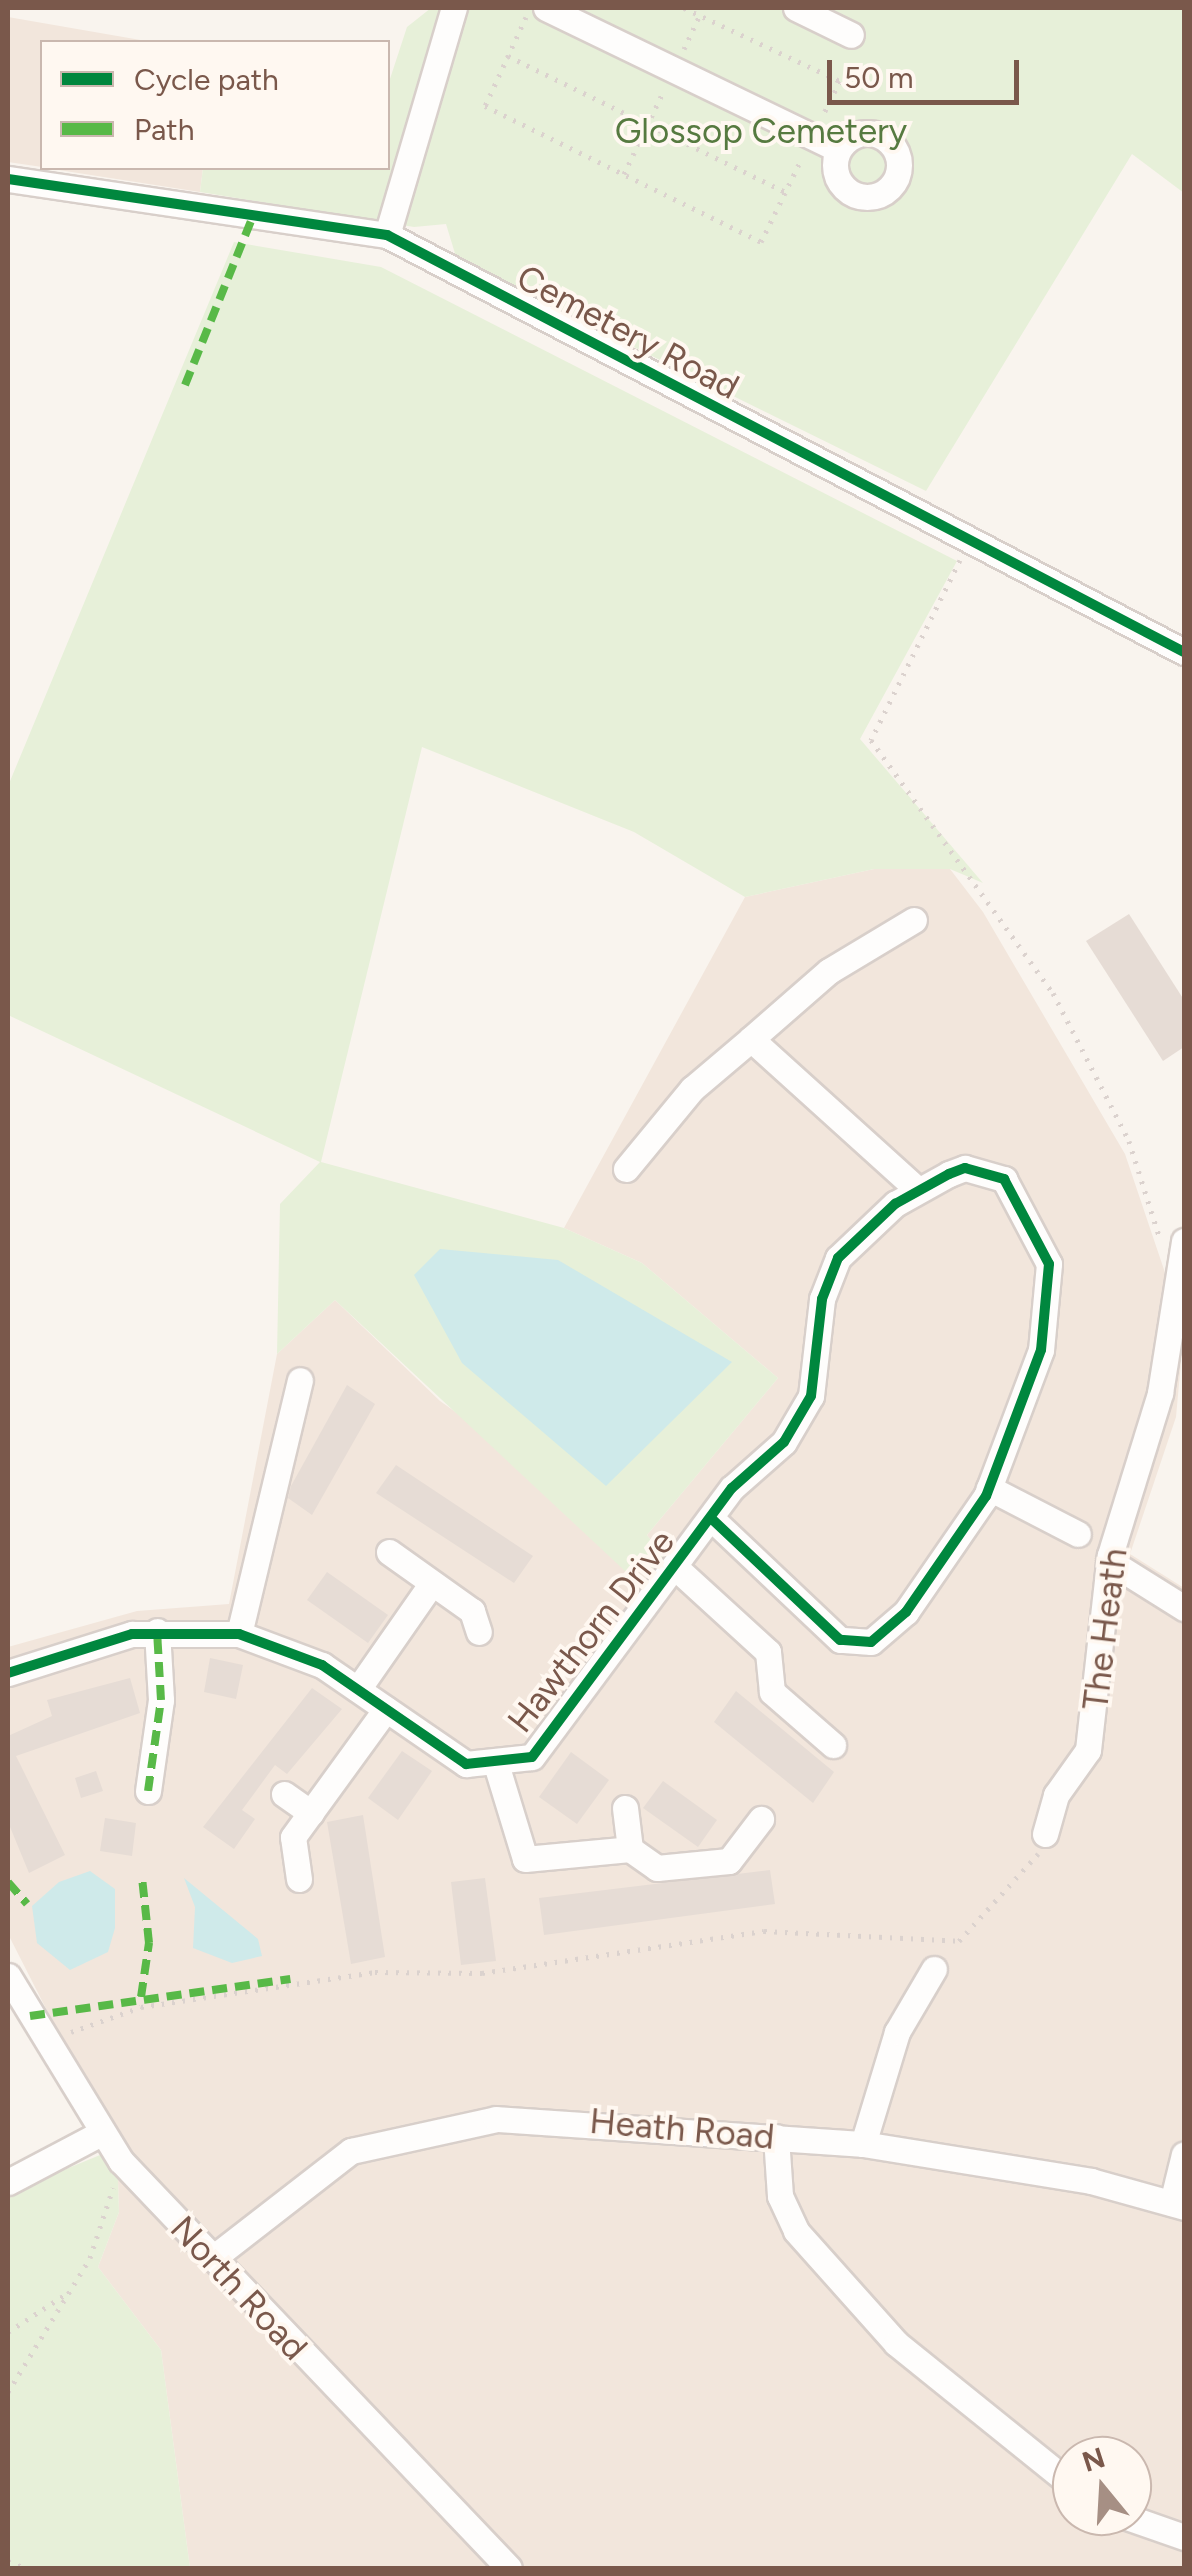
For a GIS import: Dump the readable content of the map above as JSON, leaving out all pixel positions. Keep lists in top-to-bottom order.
{
  "streets": {
    "street": [
      "Cemetery Road",
      "The Heath",
      "Hawthorn Drive",
      "Heath Road",
      "North Road"
    ]
  },
  "crossings": [
    ["Heath Road", "North Road"]
  ],
  "parks": ["Glossop Cemetery"],
  "legend": ["Cycle path", "Path"],
  "scale_bar": "50 m",
  "north": "top"
}
